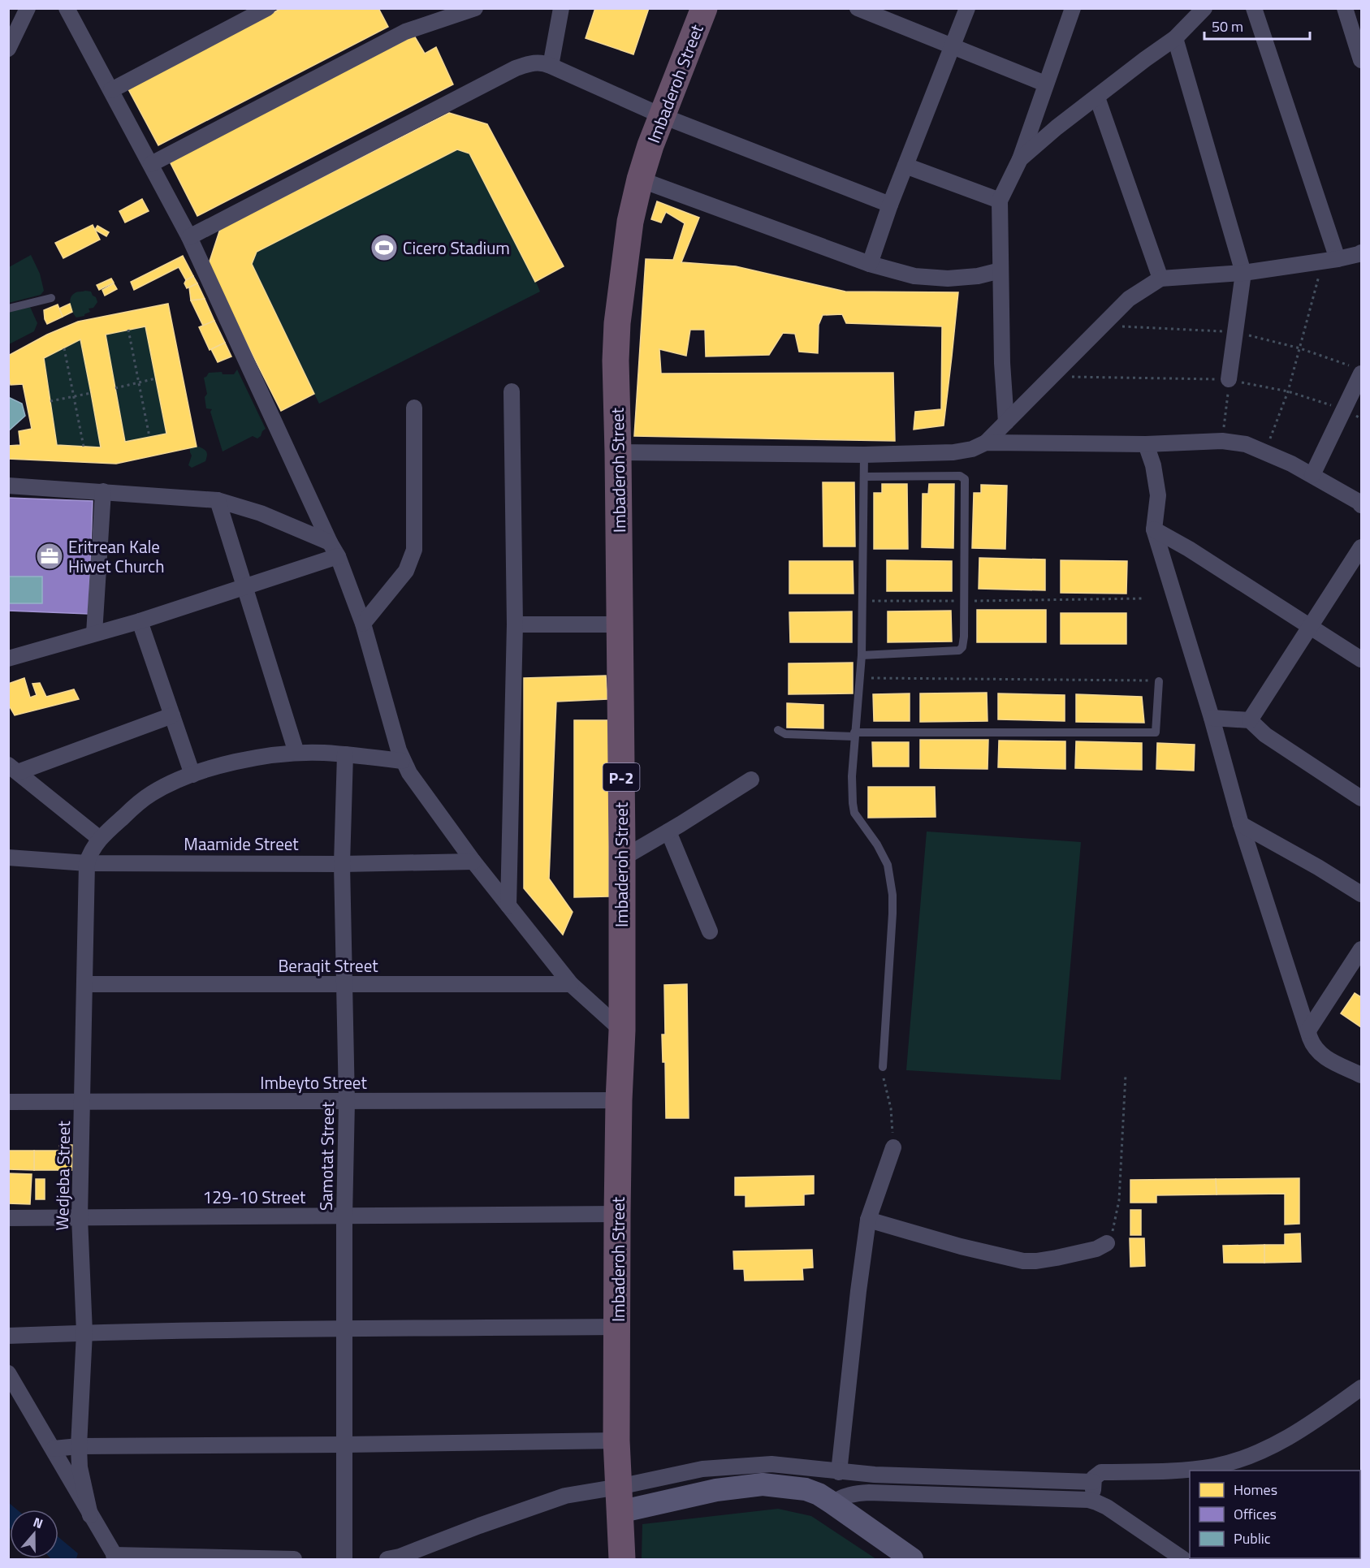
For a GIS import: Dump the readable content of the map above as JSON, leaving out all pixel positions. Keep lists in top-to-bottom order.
{
  "streets": {
    "highway": ["Imbaderoh Street", "P-2"],
    "street": [
      "Maamide Street",
      "Beraqit Street",
      "Imbeyto Street",
      "Samotat Street",
      "Wedjeba Street",
      "129-10 Street"
    ]
  },
  "crossings": [
    ["Imbaderoh Street", "Imbeyto Street"],
    ["Imbaderoh Street", "129-10 Street"],
    ["Maamide Street", "Samotat Street"],
    ["Maamide Street", "Wedjeba Street"],
    ["Beraqit Street", "Samotat Street"],
    ["Beraqit Street", "Wedjeba Street"],
    ["Imbeyto Street", "Samotat Street"],
    ["Imbeyto Street", "Wedjeba Street"],
    ["Samotat Street", "Wedjeba Street"],
    ["Samotat Street", "129-10 Street"],
    ["Wedjeba Street", "129-10 Street"]
  ],
  "places": {
    "sports": ["Cicero Stadium"],
    "office": ["Eritrean Kale Hiwet Church"]
  },
  "legend": ["Homes", "Offices", "Public"],
  "scale_bar": "50 m",
  "north": "top"
}
